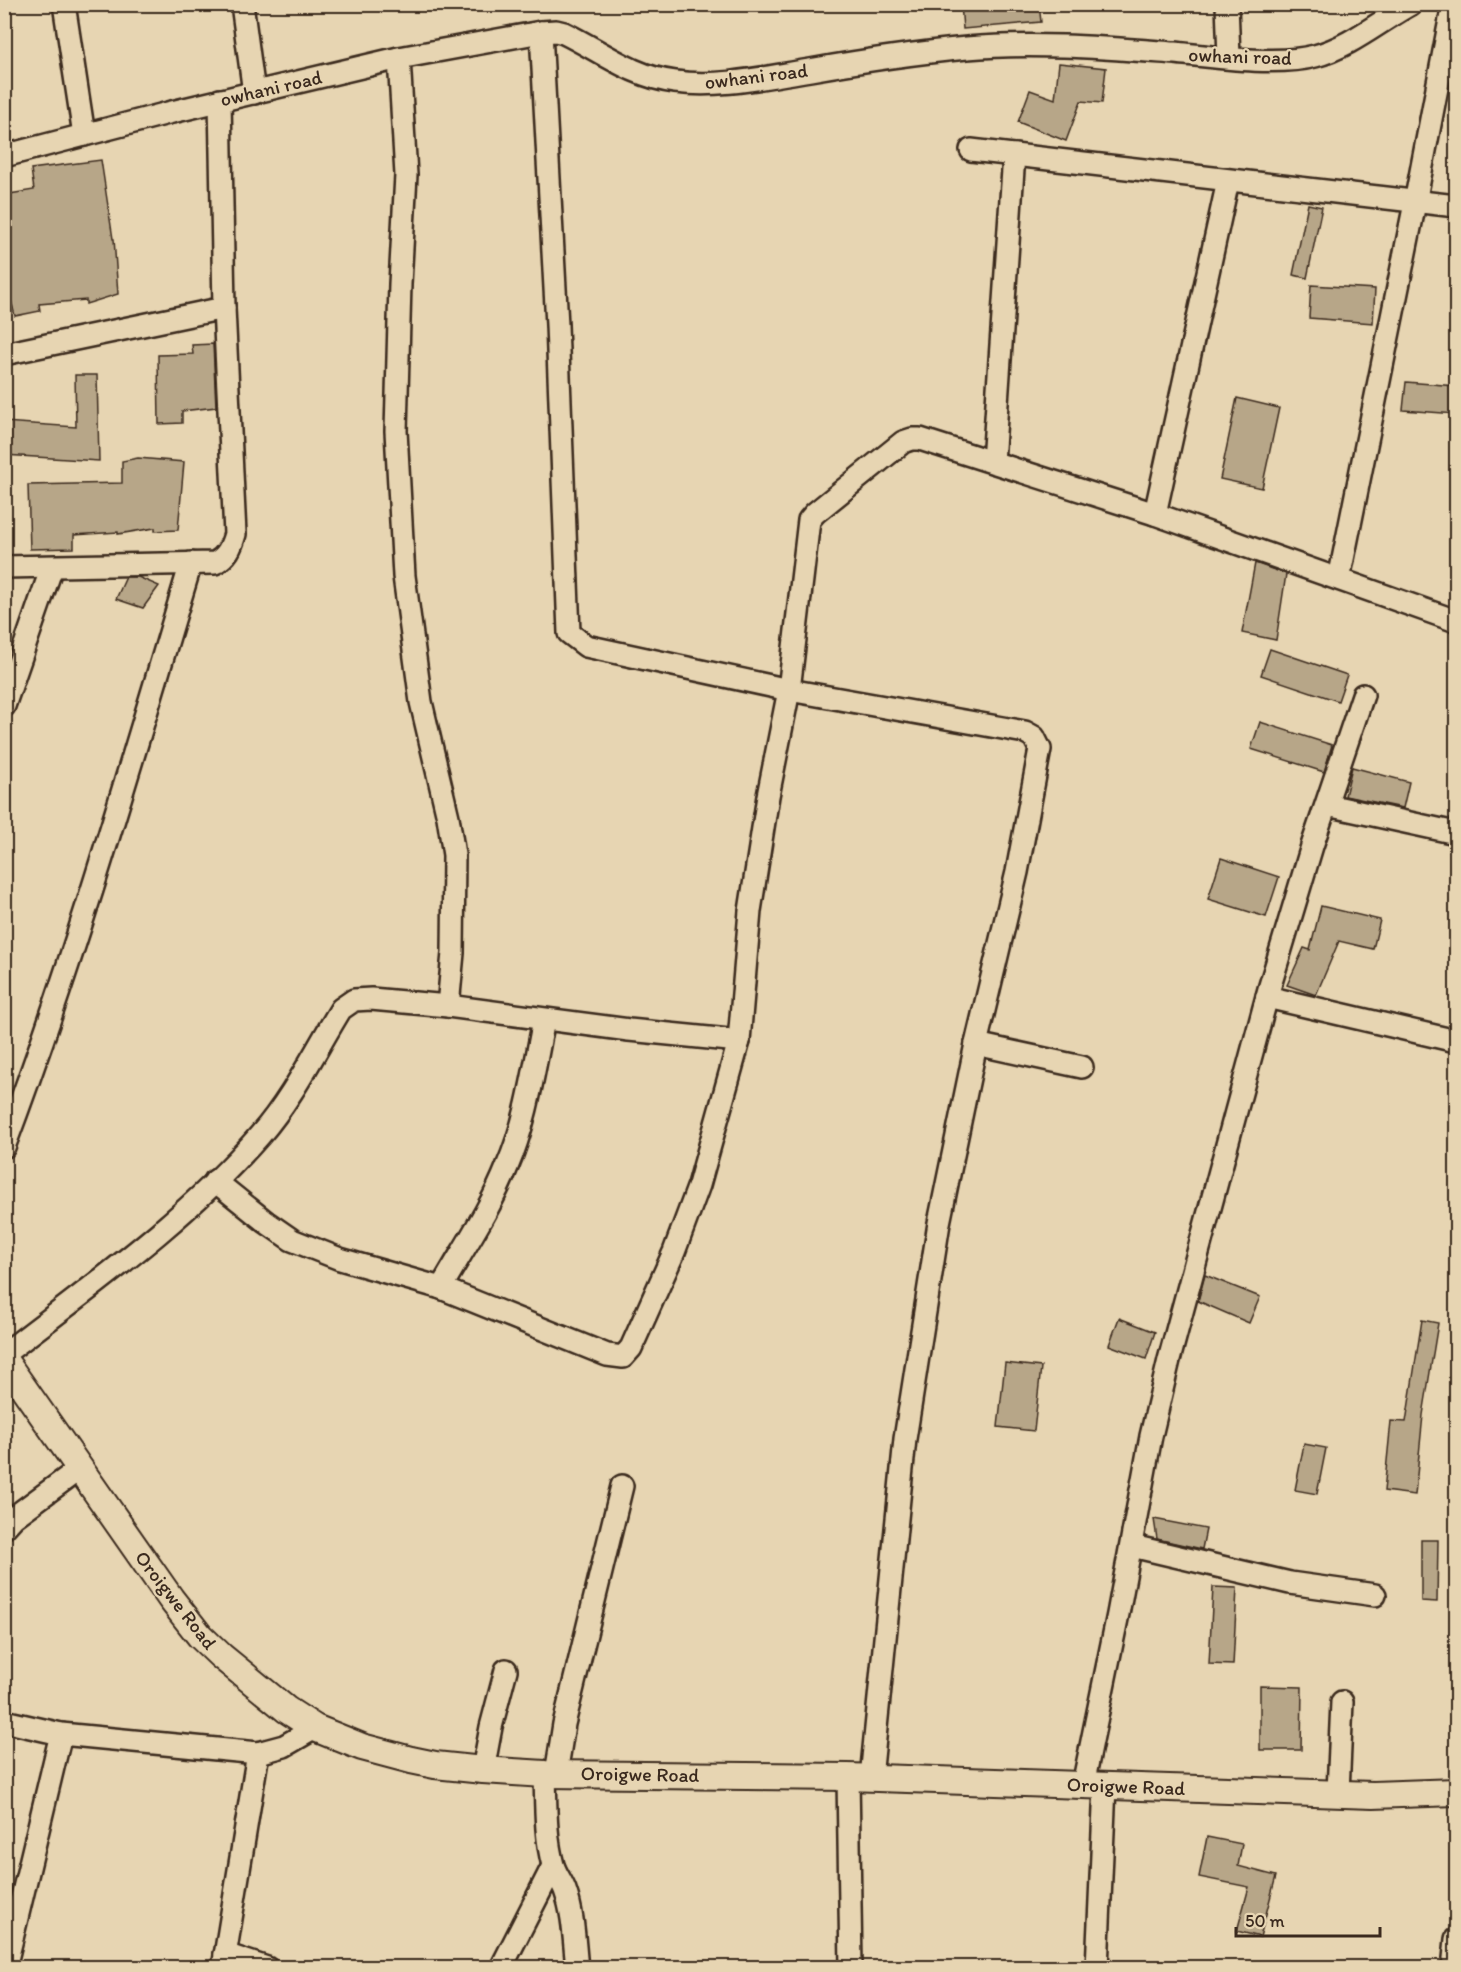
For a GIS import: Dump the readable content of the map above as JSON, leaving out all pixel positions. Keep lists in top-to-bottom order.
{
  "streets": {
    "street": ["owhani road", "Oroigwe Road"]
  },
  "scale_bar": "50 m"
}
